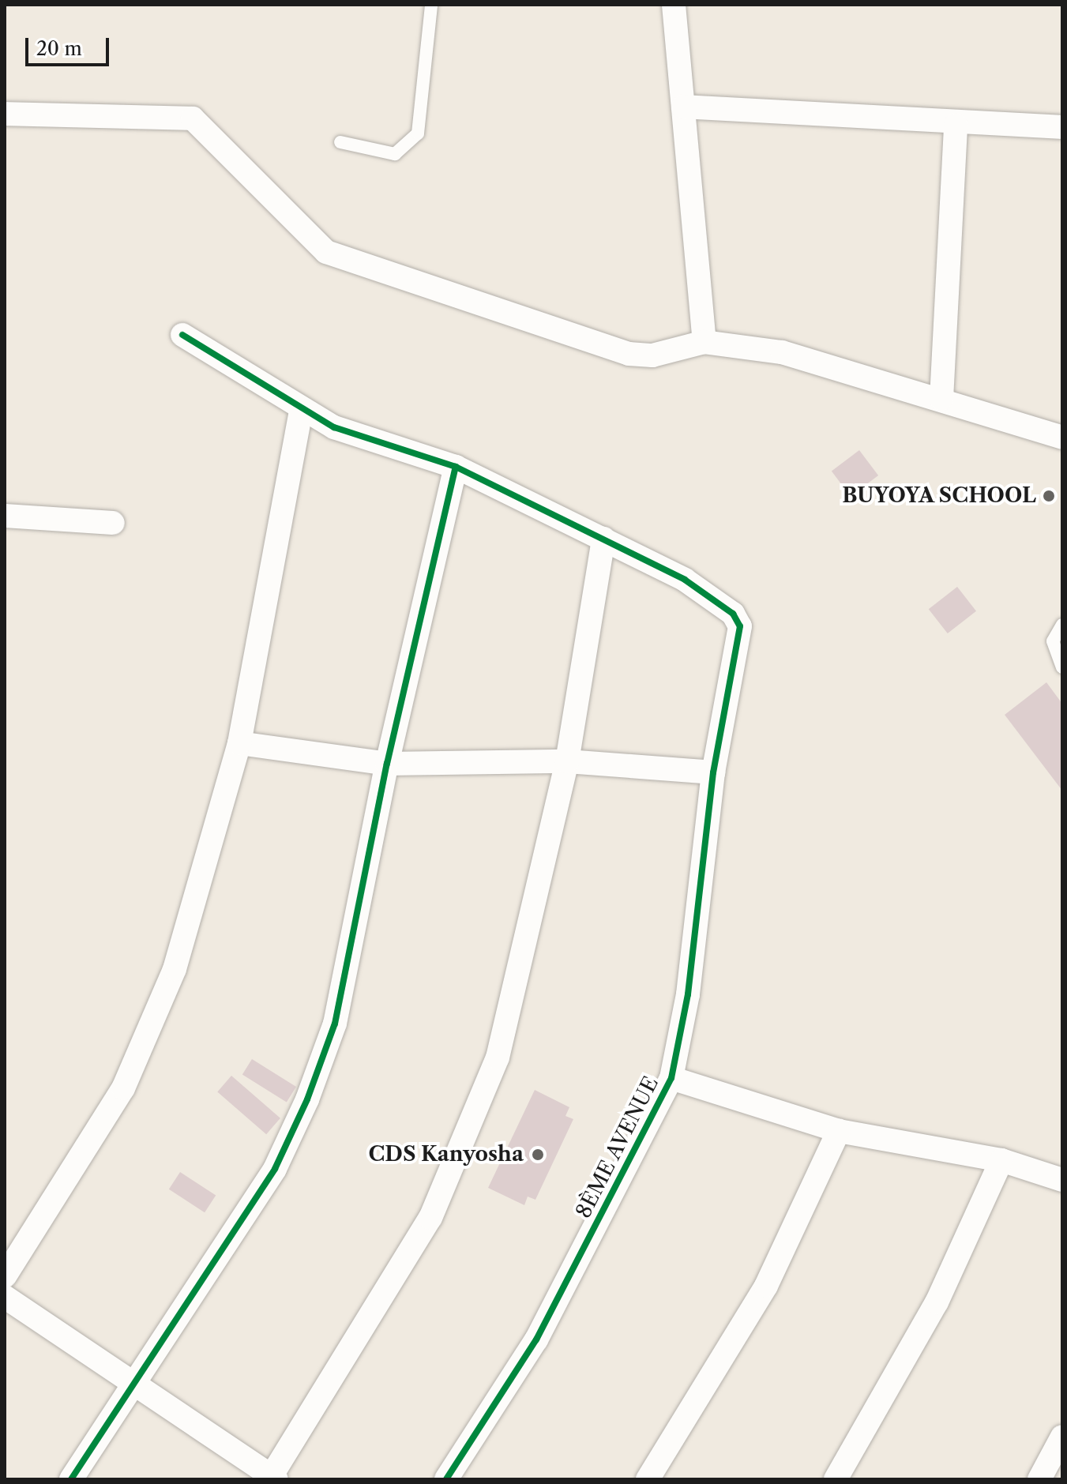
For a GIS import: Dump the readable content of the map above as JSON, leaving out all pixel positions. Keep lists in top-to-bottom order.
{
  "streets": {
    "street": ["8ÈME AVENUE"]
  },
  "places": ["BUYOYA SCHOOL", "CDS Kanyosha"],
  "scale_bar": "20 m"
}
